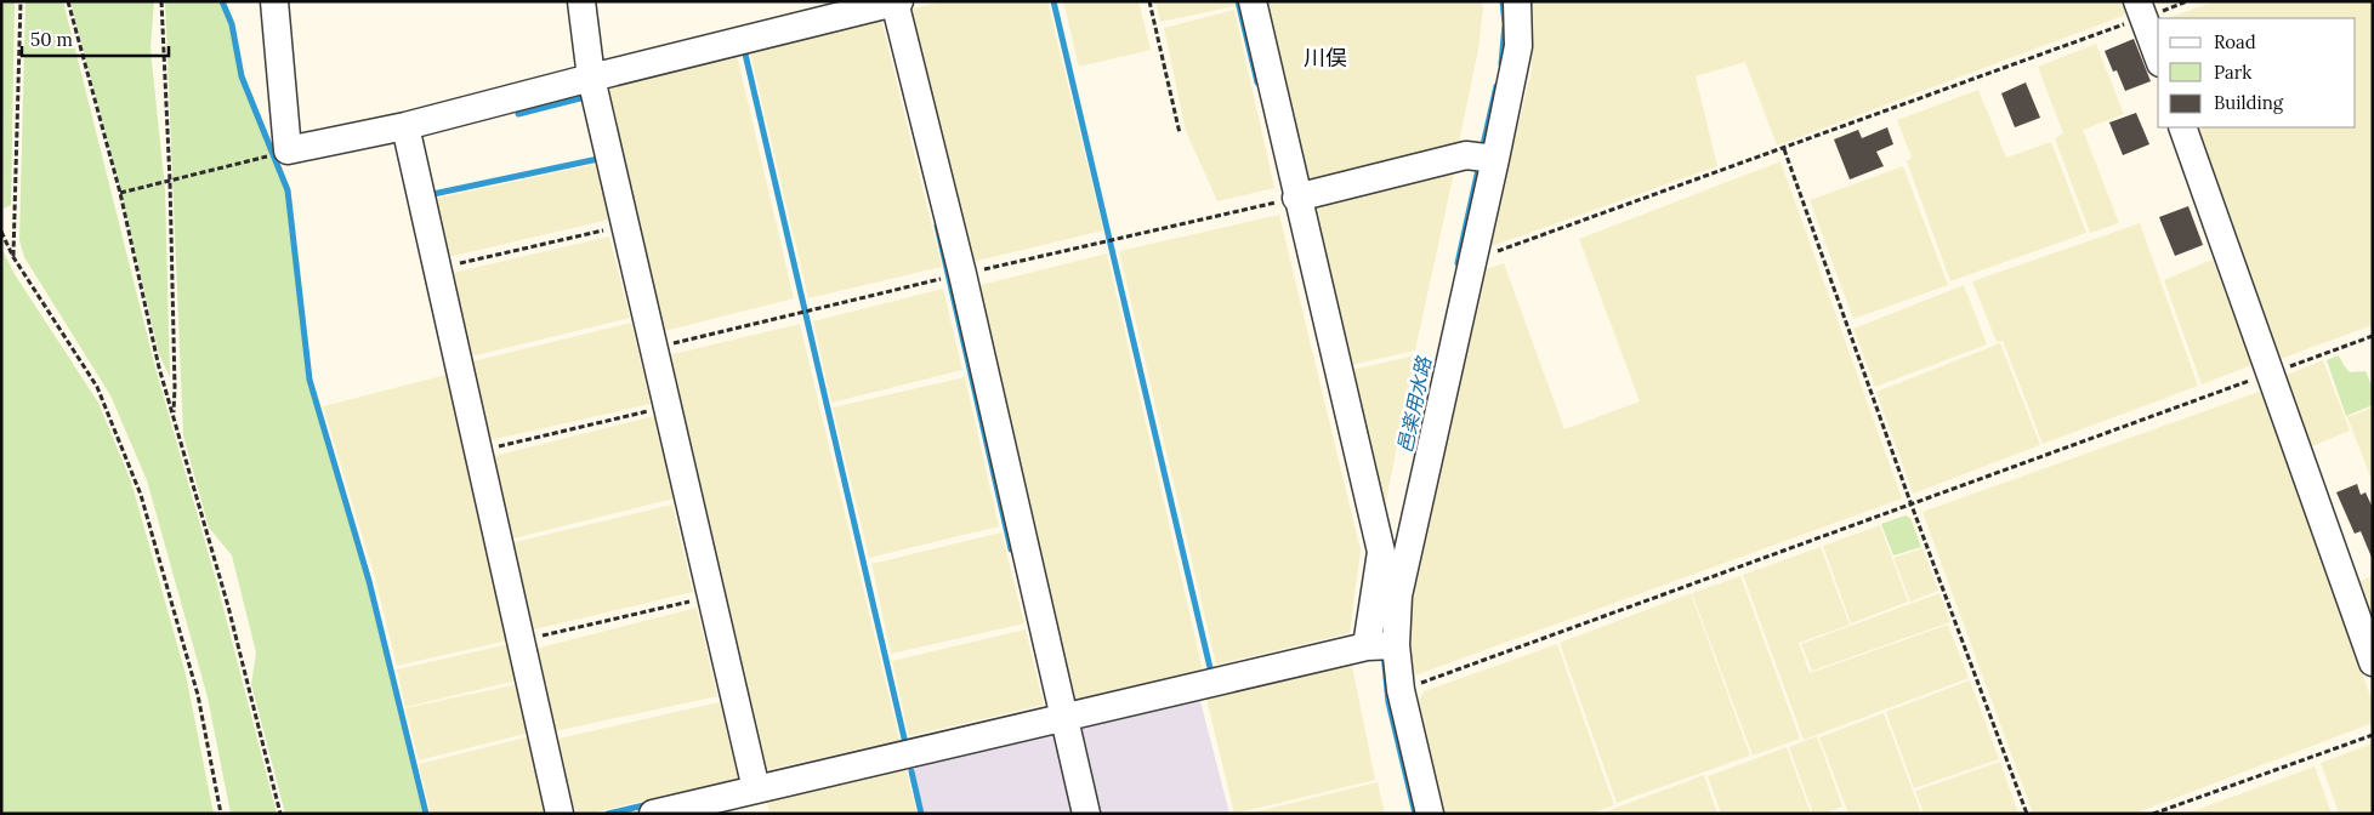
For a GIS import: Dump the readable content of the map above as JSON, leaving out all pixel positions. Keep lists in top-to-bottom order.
{
  "districts": ["川俣"],
  "water": ["邑楽用水路"],
  "legend": ["Road", "Park", "Building"],
  "scale_bar": "50 m"
}
